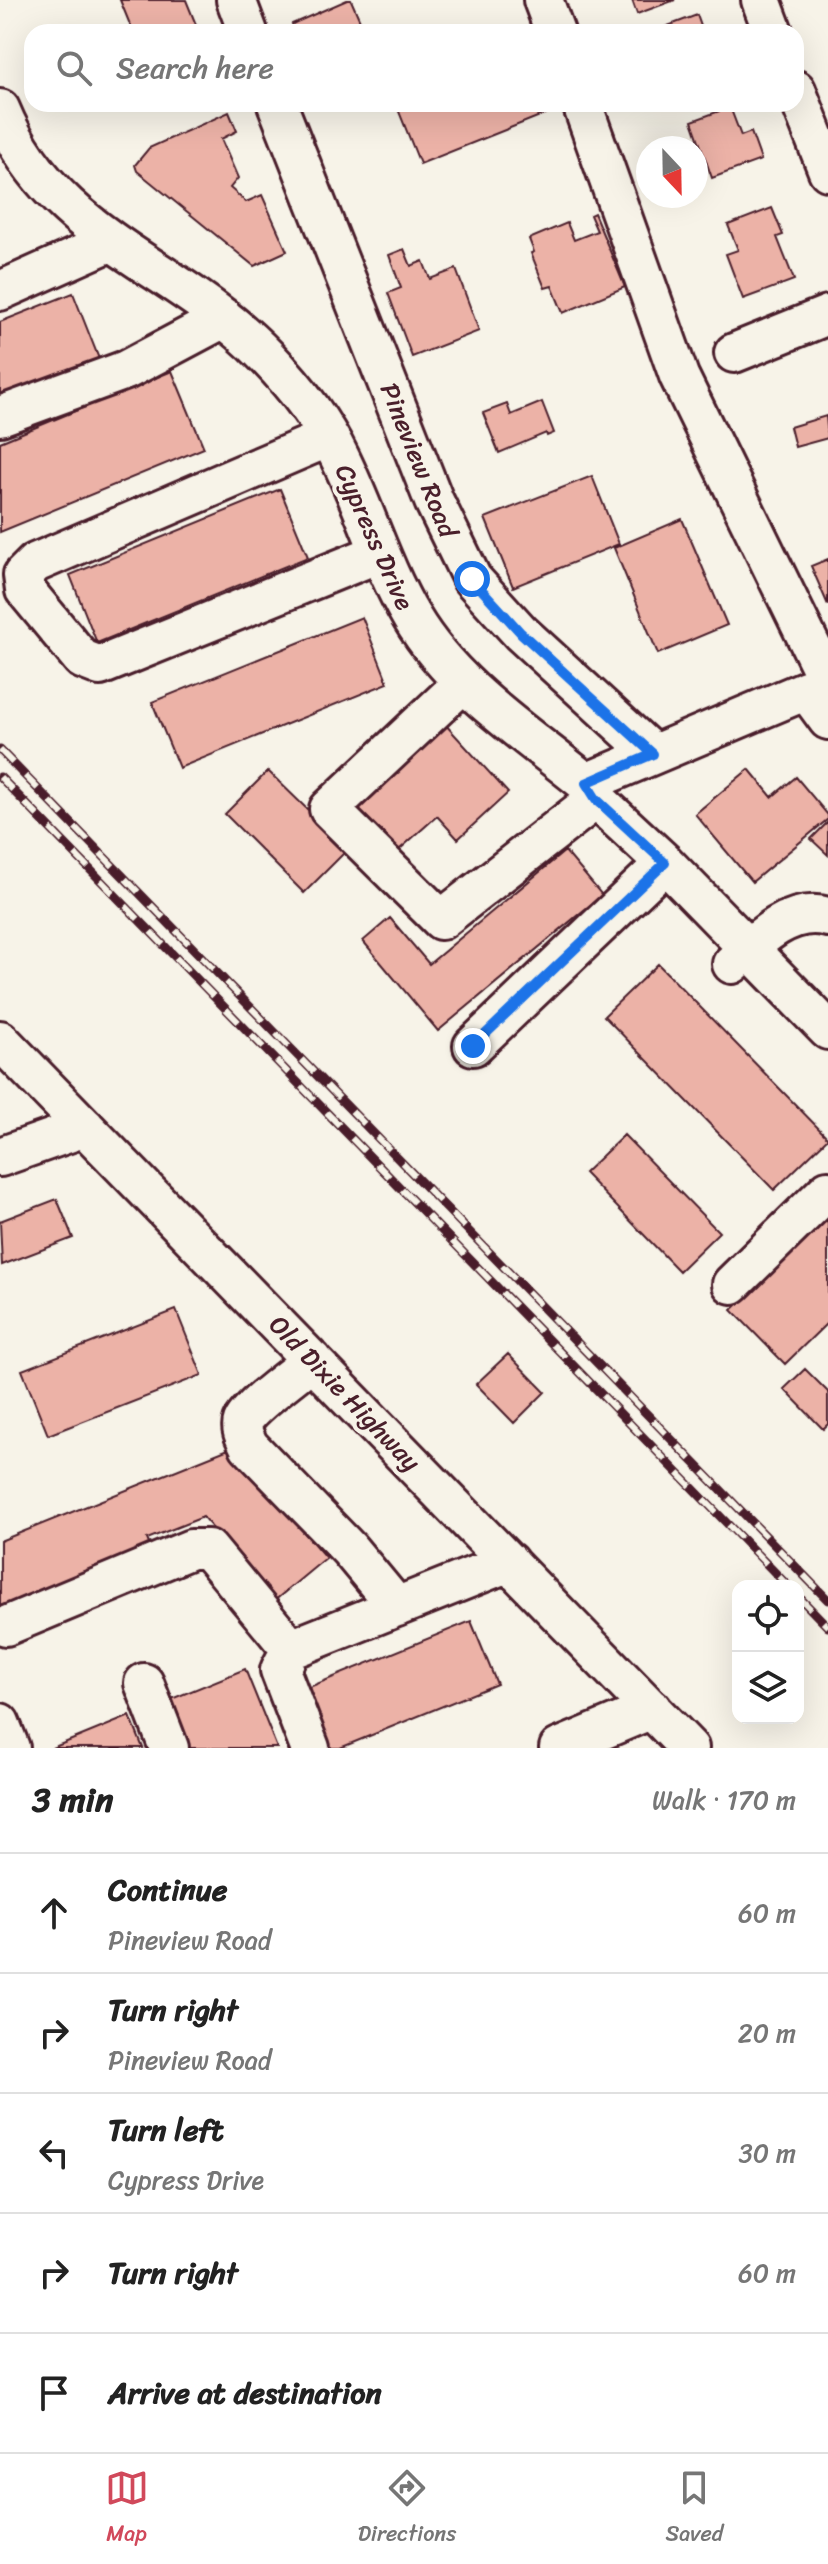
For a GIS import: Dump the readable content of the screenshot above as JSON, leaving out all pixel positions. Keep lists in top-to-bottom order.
{
  "streets": {
    "street": ["Pineview Road", "Cypress Drive", "Old Dixie Highway"]
  },
  "north": "bottom",
  "page": {
    "search": "Search here",
    "heading": ["3 min", "Walk · 170 m"],
    "list": [
      ["Continue", "Pineview Road", "60 m"],
      ["Turn right", "Pineview Road", "20 m"],
      ["Turn left", "Cypress Drive", "30 m"],
      ["Turn right", "60 m"],
      "Arrive at destination"
    ],
    "nav": ["Map", "Directions", "Saved"]
  }
}
